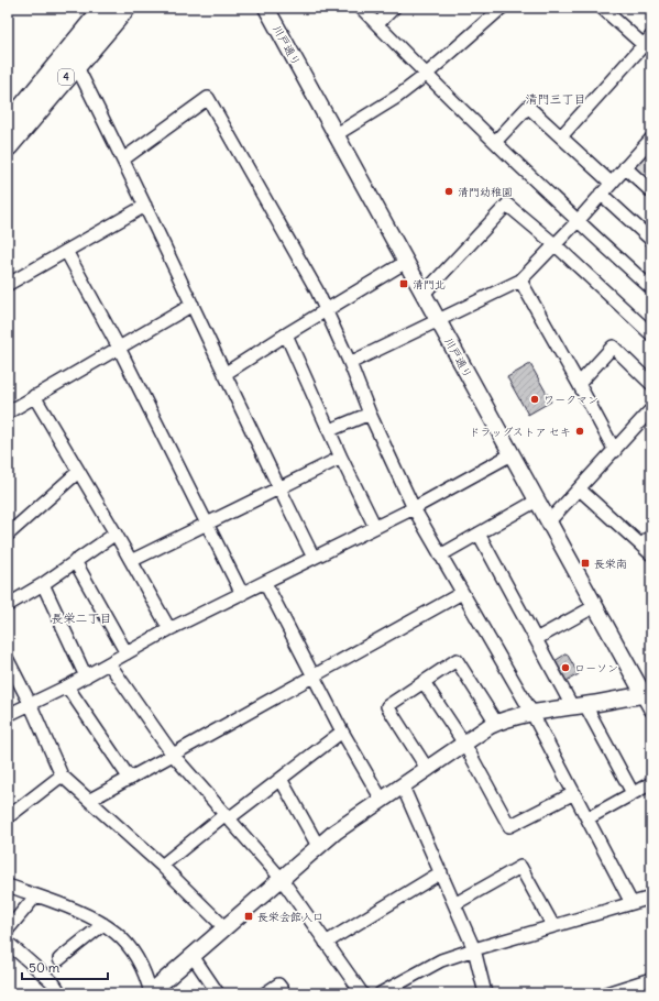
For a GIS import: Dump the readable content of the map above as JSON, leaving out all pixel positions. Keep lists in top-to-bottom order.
{
  "streets": {
    "highway": ["4"],
    "street": ["川戸通り"]
  },
  "districts": ["清門三丁目", "長栄二丁目"],
  "places": {
    "other": [
      "清門幼稚園",
      "ワークマン",
      "ドラッグストア セキ",
      "ローソン"
    ],
    "transit": ["清門北", "長栄南", "長栄会館入口"]
  },
  "scale_bar": "50 m"
}
